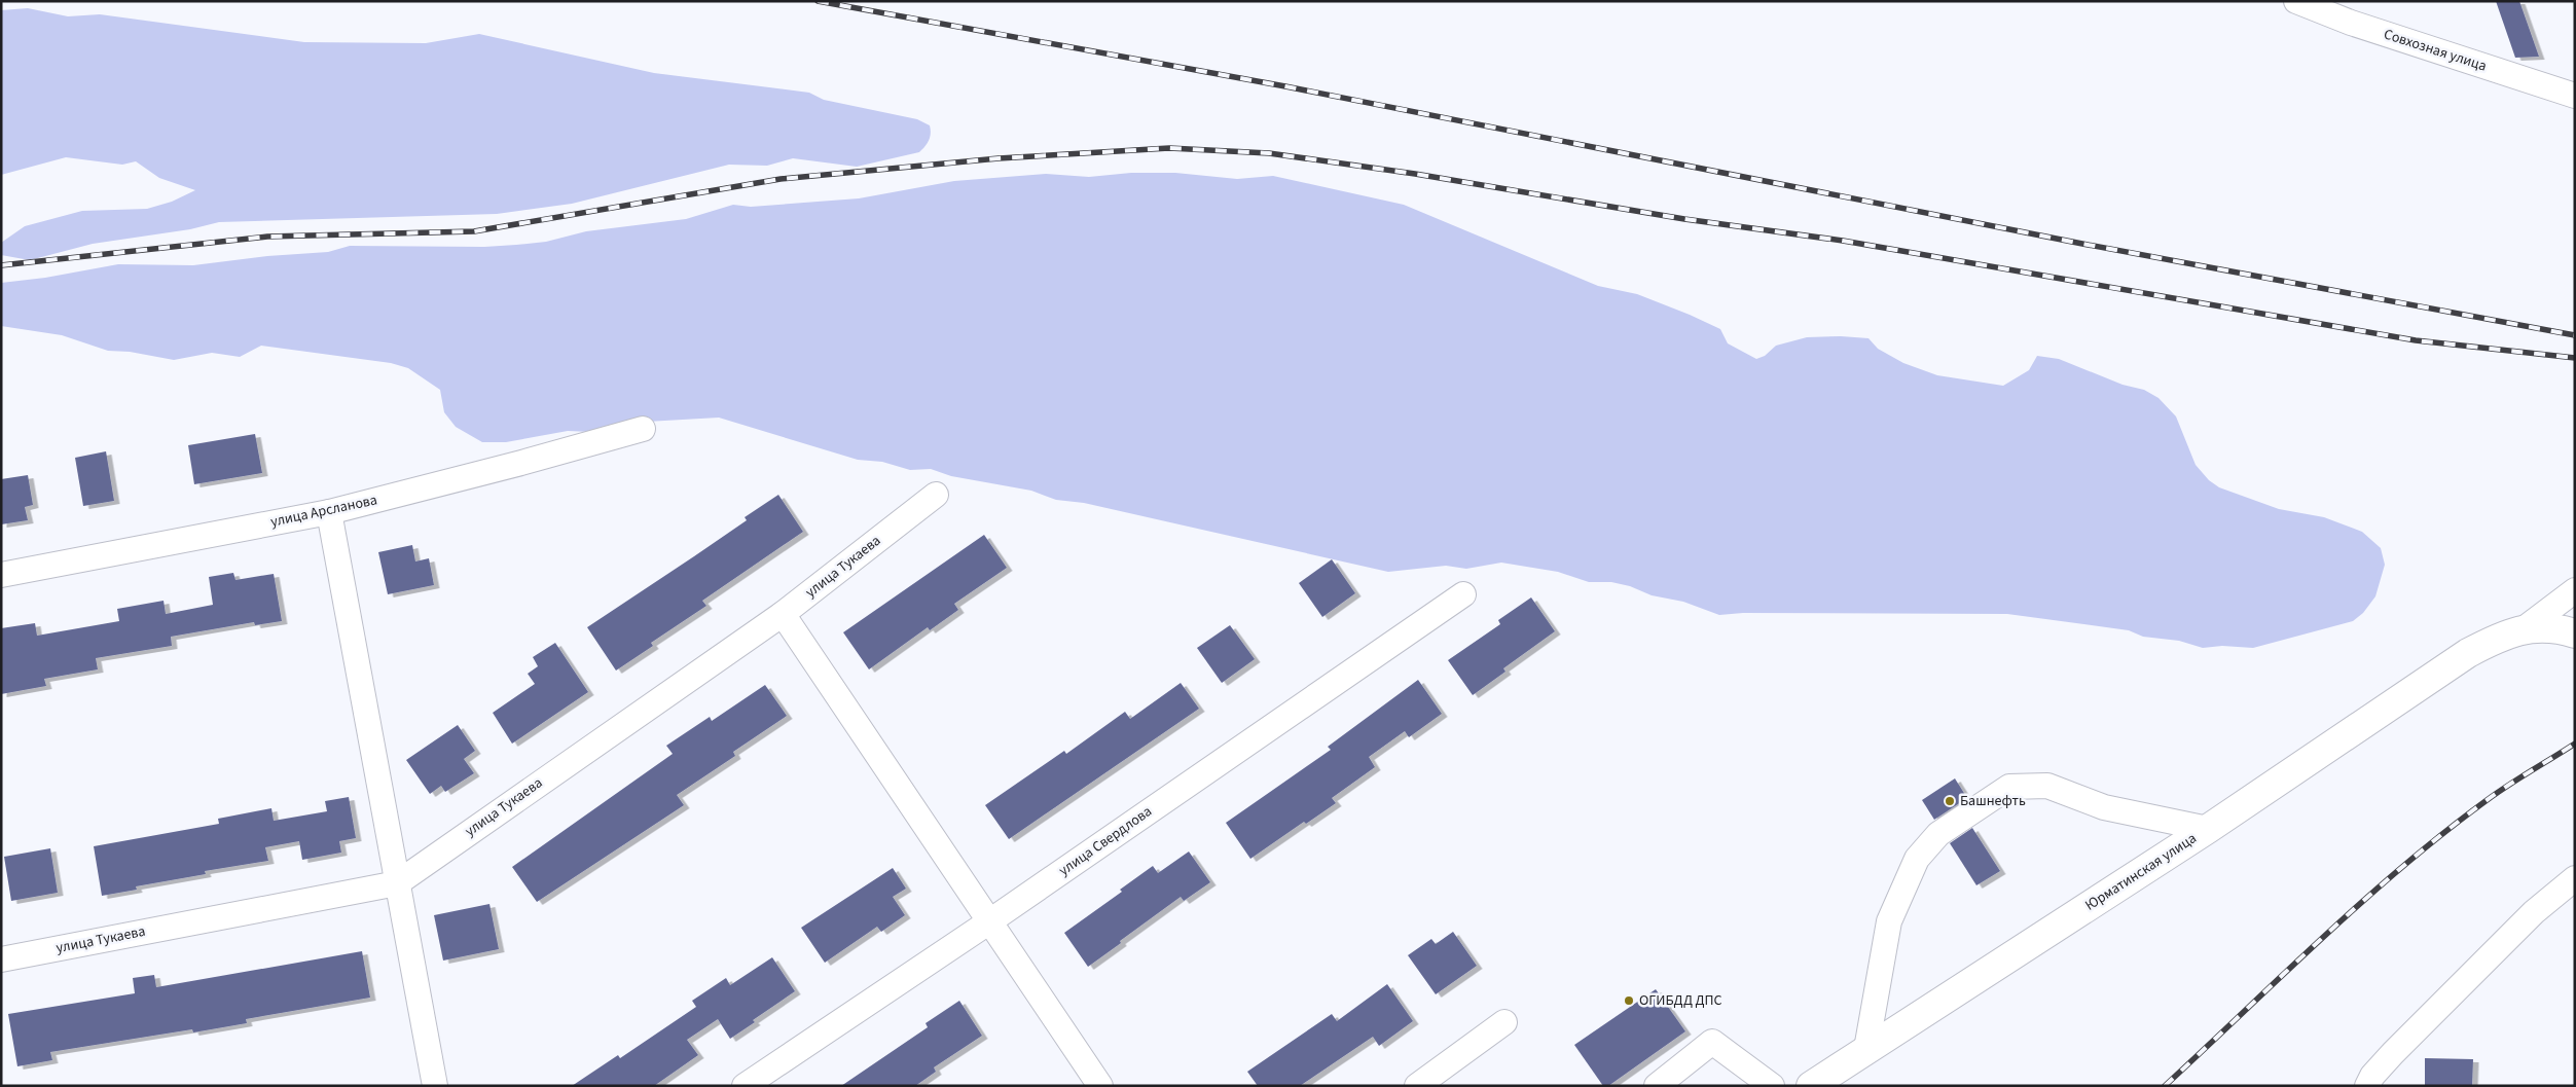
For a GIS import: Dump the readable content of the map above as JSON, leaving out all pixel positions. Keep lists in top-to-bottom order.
{
  "streets": {
    "main road": ["Юрматинская улица"],
    "street": [
      "Совхозная улица",
      "улица Арсланова",
      "улица Тукаева",
      "улица Свердлова"
    ]
  },
  "places": ["Башнефть", "ОГИБДД ДПС"]
}
